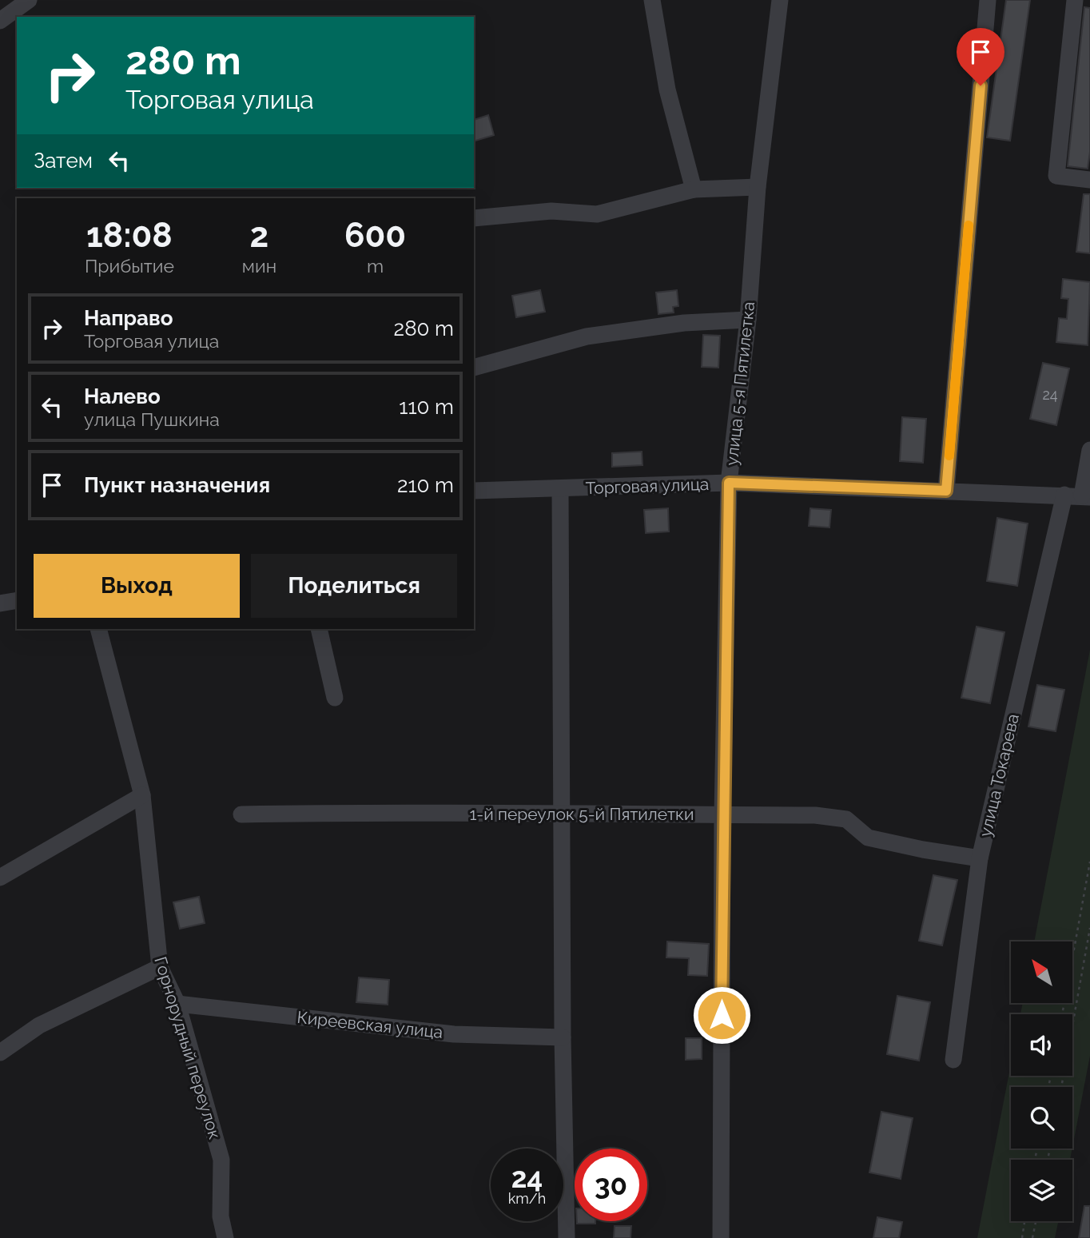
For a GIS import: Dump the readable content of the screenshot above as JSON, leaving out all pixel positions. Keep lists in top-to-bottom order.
{
  "streets": {
    "street": [
      "улица 5-я Пятилетка",
      "Торговая улица",
      "улица Токарева",
      "1-й переулок 5-й Пятилетки",
      "Киреевская улица",
      "Горнорудный переулок"
    ]
  },
  "crossings": [
    ["улица 5-я Пятилетка", "Торговая улица"],
    ["улица 5-я Пятилетка", "1-й переулок 5-й Пятилетки"],
    ["Торговая улица", "улица Токарева"],
    ["улица Токарева", "1-й переулок 5-й Пятилетки"],
    ["Киреевская улица", "Горнорудный переулок"]
  ],
  "house_numbers": ["24"],
  "north": "top left",
  "page": {
    "turn": ["280 m", "Торговая улица"],
    "then": "Затем",
    "eta": [
      "18:08",
      "Прибытие",
      "2",
      "мин",
      "600",
      "m"
    ],
    "list": [
      {
        "name": "Направо",
        "note": "Торговая улица",
        "value": "280 m"
      },
      {
        "name": "Налево",
        "note": "улица Пушкина",
        "value": "110 m"
      },
      {
        "name": "Пункт назначения",
        "value": "210 m"
      }
    ],
    "buttons": ["Выход", "Поделиться"],
    "speed": "24 km/h",
    "limit": "30"
  }
}
